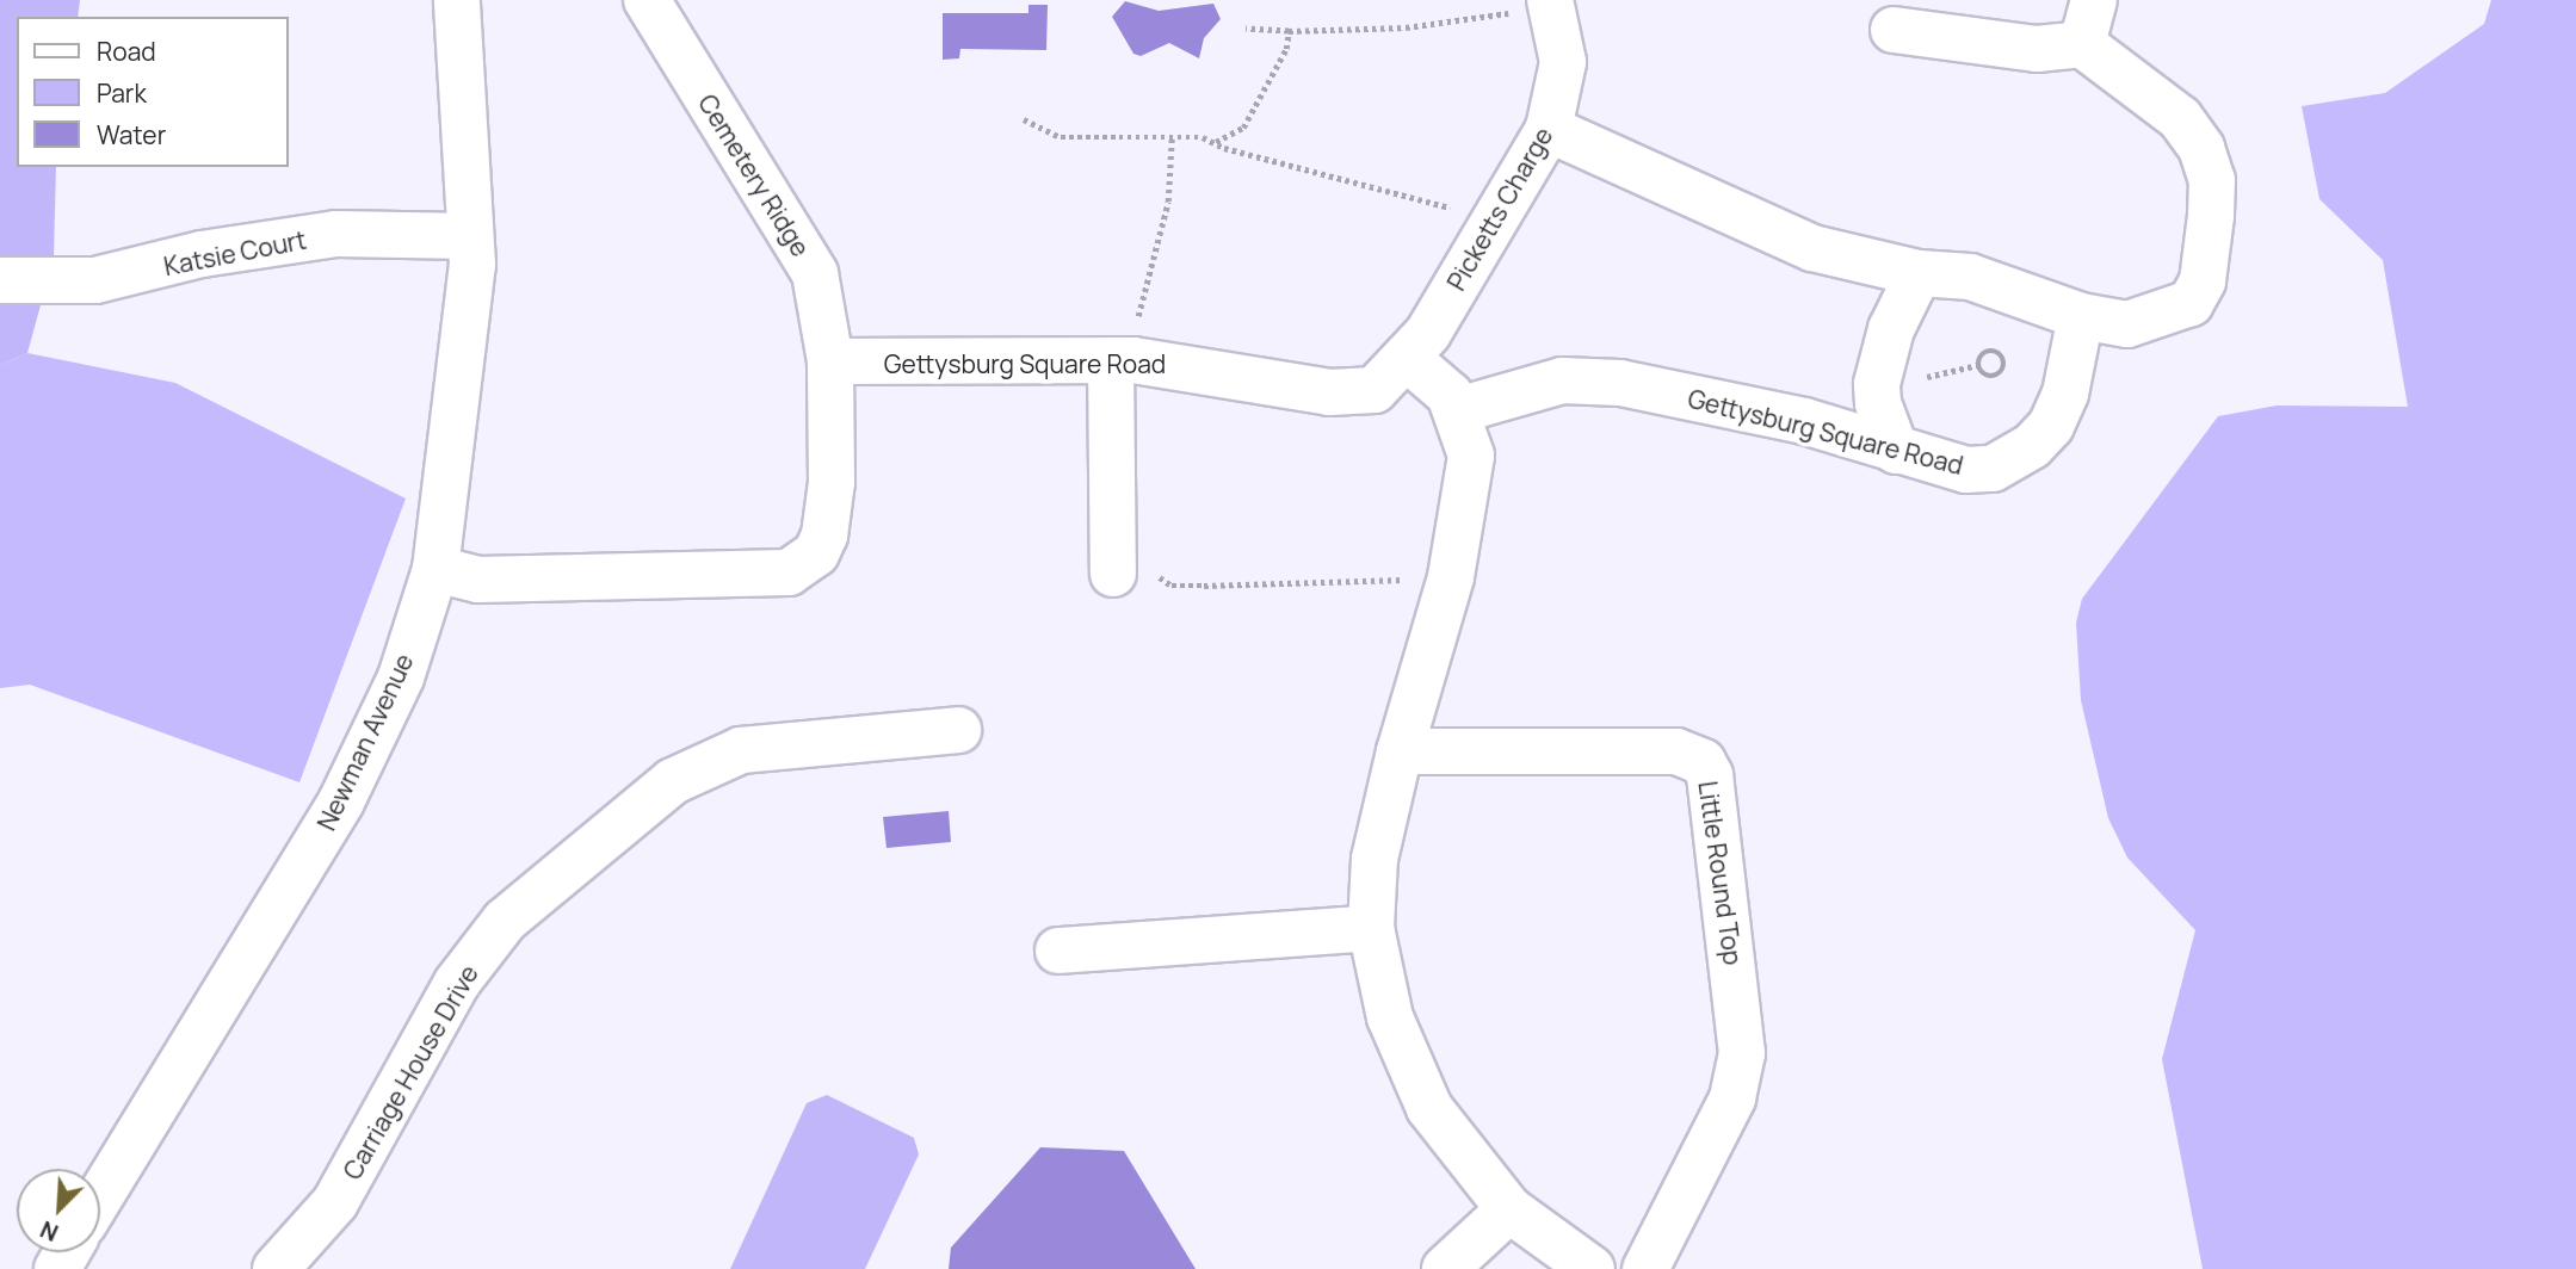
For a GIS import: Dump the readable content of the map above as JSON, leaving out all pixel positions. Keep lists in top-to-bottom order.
{
  "streets": {
    "street": [
      "Cemetery Ridge",
      "Picketts Charge",
      "Katsie Court",
      "Gettysburg Square Road",
      "Newman Avenue",
      "Little Round Top",
      "Carriage House Drive"
    ]
  },
  "crossings": [
    ["Cemetery Ridge", "Gettysburg Square Road"],
    ["Picketts Charge", "Gettysburg Square Road"],
    ["Katsie Court", "Newman Avenue"]
  ],
  "legend": ["Road", "Park", "Water"],
  "north": "bottom left"
}
